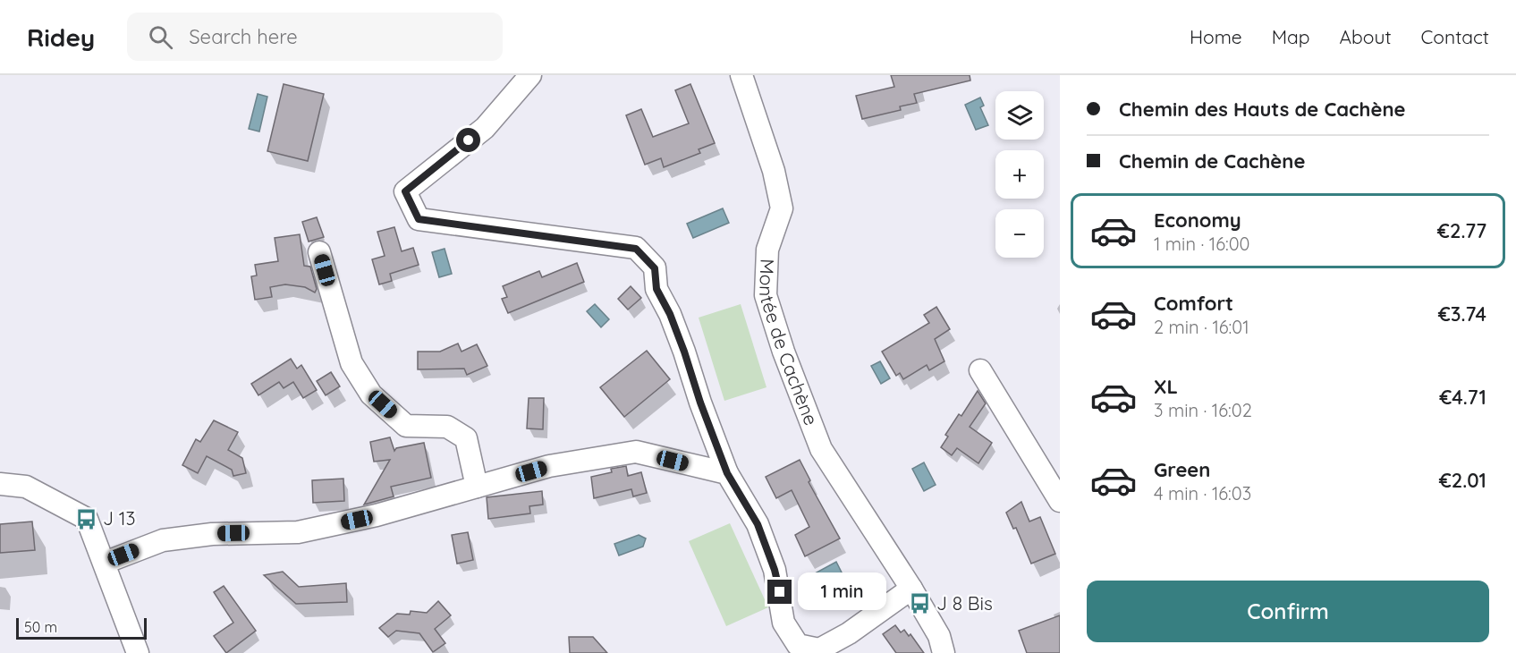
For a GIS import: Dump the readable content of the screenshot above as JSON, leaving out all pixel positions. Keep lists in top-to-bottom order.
{
  "streets": {
    "street": ["Montée de Cachène"]
  },
  "places": {
    "bus stop": ["J 13", "J 8 Bis"]
  },
  "scale_bar": "50 m",
  "page": {
    "header": "Ridey",
    "search": "Search here",
    "nav": [
      "Home",
      "Map",
      "About",
      "Contact"
    ],
    "banner": ["Chemin des Hauts de Cachène", "Chemin de Cachène"],
    "map_buttons": ["+", "−"],
    "list": [
      {
        "name": "Economy",
        "note": "1 min · 16:00",
        "value": "€2.77"
      },
      {
        "name": "Comfort",
        "note": "2 min · 16:01",
        "value": "€3.74"
      },
      {
        "name": "XL",
        "note": "3 min · 16:02",
        "value": "€4.71"
      },
      {
        "name": "Green",
        "note": "4 min · 16:03",
        "value": "€2.01"
      }
    ],
    "buttons": "Confirm",
    "bubble": "1 min",
    "scale": "50 m"
  }
}
